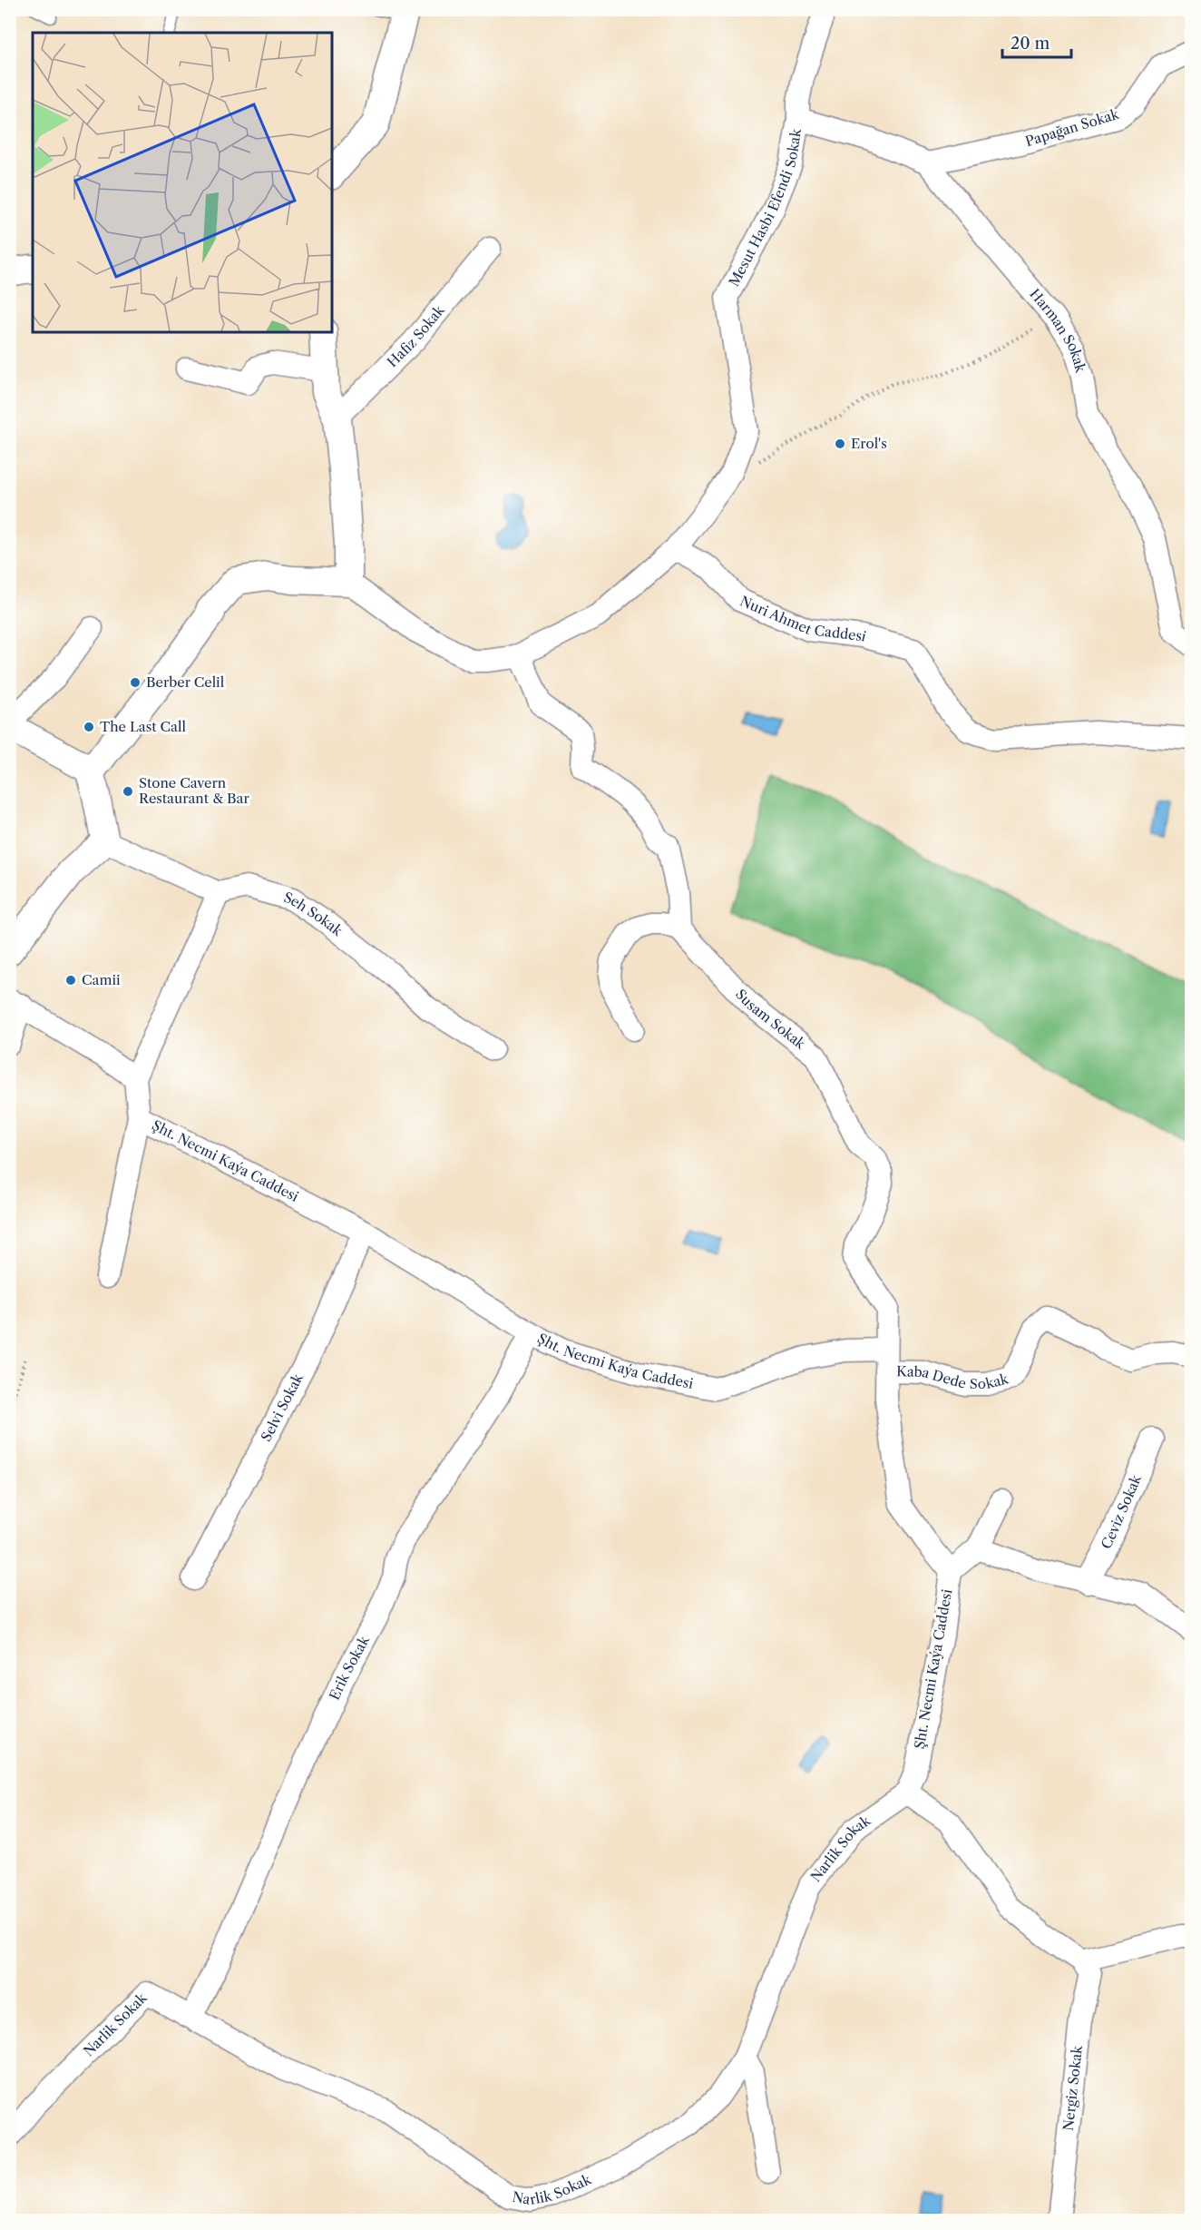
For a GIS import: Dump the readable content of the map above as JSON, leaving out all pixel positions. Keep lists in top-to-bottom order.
{
  "streets": {
    "street": [
      "Papağan Sokak",
      "Mesut Hasbi Efendi Sokak",
      "Harman Sokak",
      "Hafiz Sokak",
      "Nuri Ahmet Caddesi",
      "Seh Sokak",
      "Susam Sokak",
      "Şht. Necmi Kaýa Caddesi",
      "Kaba Dede Sokak",
      "Selvi Sokak",
      "Ceviz Sokak",
      "Erik Sokak",
      "Narlik Sokak",
      "Nergiz Sokak"
    ]
  },
  "crossings": [
    ["Papağan Sokak", "Harman Sokak"],
    ["Mesut Hasbi Efendi Sokak", "Harman Sokak"],
    ["Mesut Hasbi Efendi Sokak", "Nuri Ahmet Caddesi"],
    ["Susam Sokak", "Şht. Necmi Kaýa Caddesi"],
    ["Şht. Necmi Kaýa Caddesi", "Kaba Dede Sokak"],
    ["Şht. Necmi Kaýa Caddesi", "Selvi Sokak"],
    ["Şht. Necmi Kaýa Caddesi", "Erik Sokak"],
    ["Şht. Necmi Kaýa Caddesi", "Narlik Sokak"],
    ["Erik Sokak", "Narlik Sokak"]
  ],
  "places": [
    "Erol's",
    "Berber Celil",
    "The Last Call",
    "Stone Cavern Restaurant & Bar",
    "Camii"
  ],
  "scale_bar": "20 m"
}
